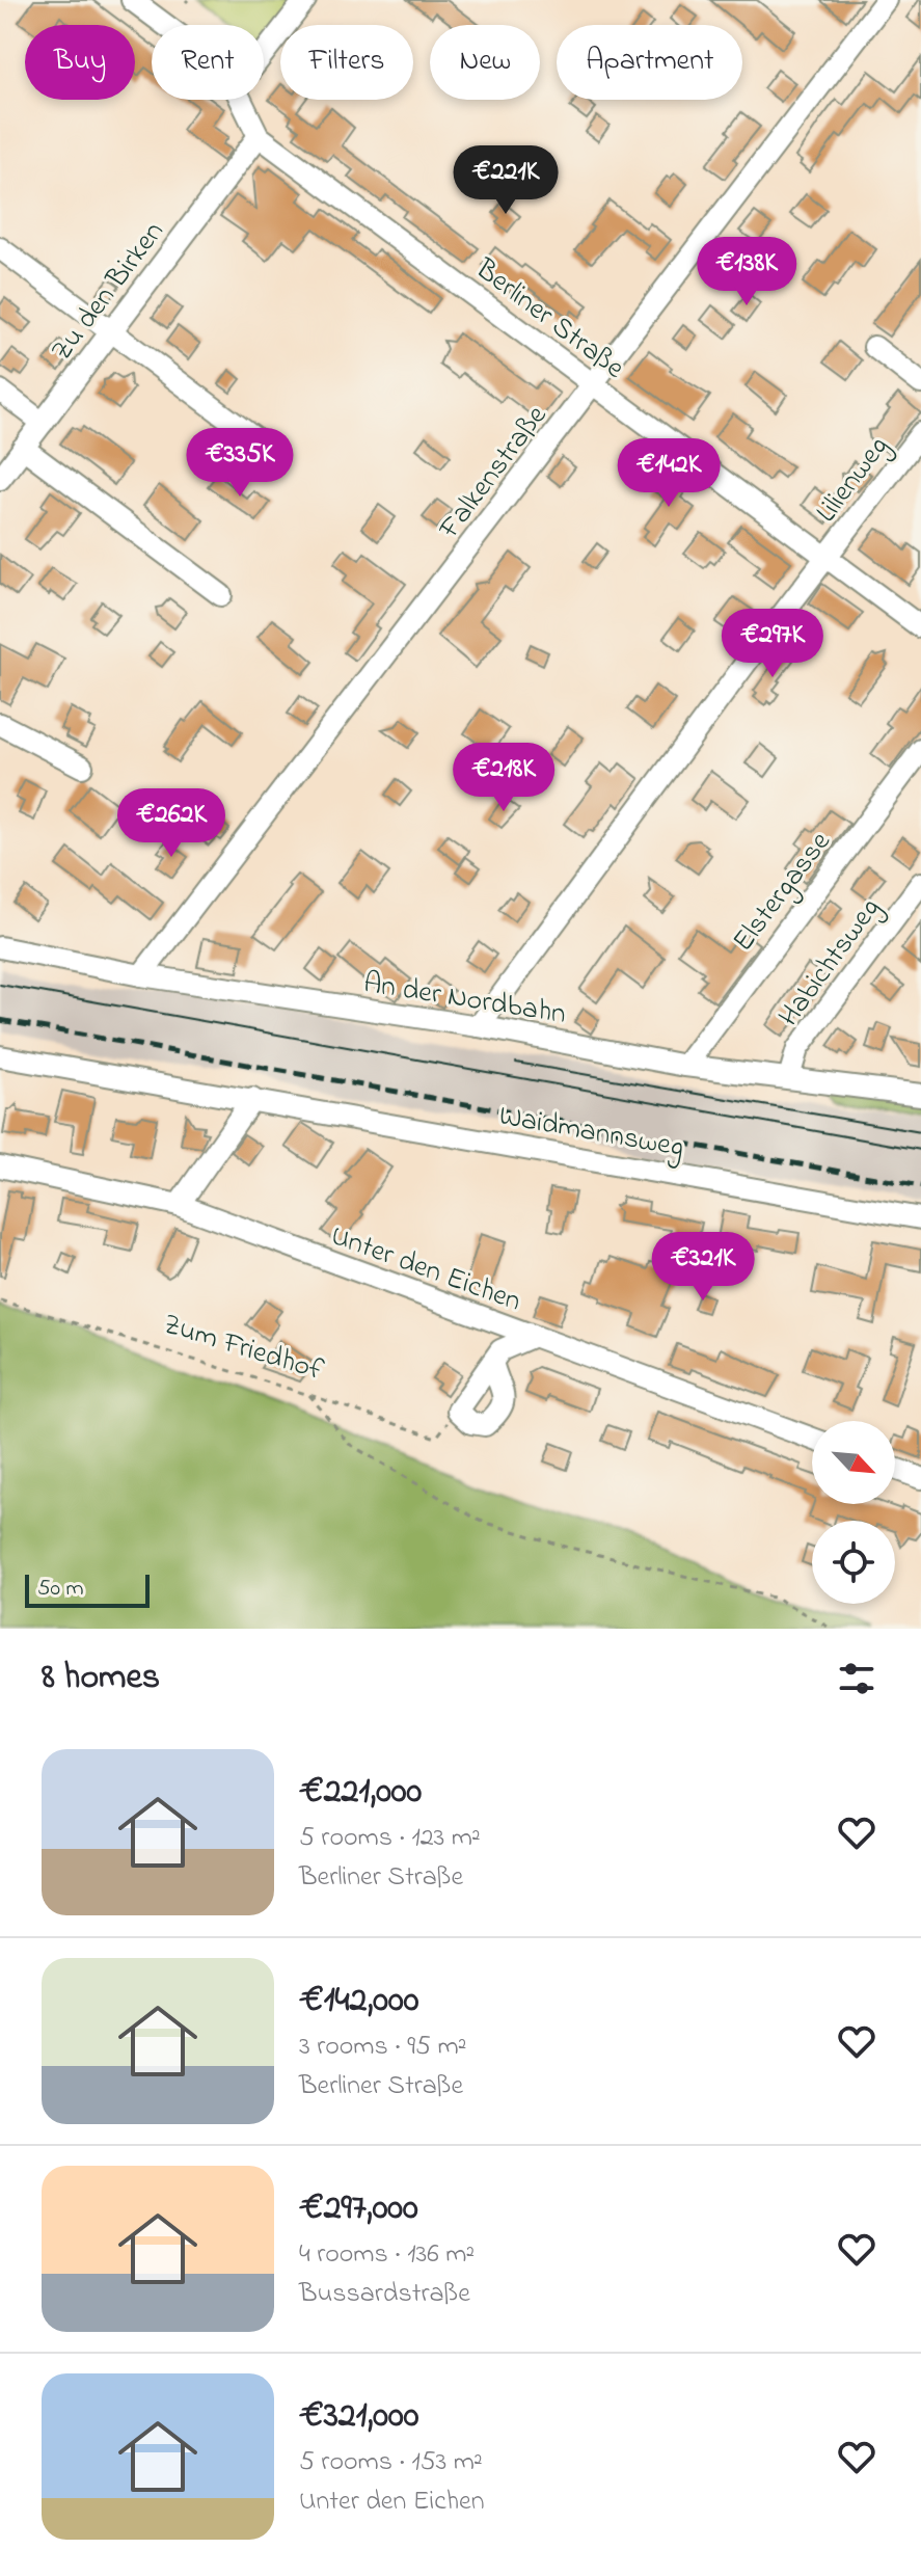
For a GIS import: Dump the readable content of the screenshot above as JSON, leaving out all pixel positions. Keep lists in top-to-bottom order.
{
  "streets": {
    "street": [
      "Zu den Birken",
      "Berliner Straße",
      "Falkenstraße",
      "Lilienweg",
      "Elstergasse",
      "Habichtsweg",
      "An der Nordbahn",
      "Waidmannsweg",
      "Unter den Eichen"
    ],
    "path": ["Zum Friedhof"]
  },
  "crossings": [
    ["Zu den Birken", "Berliner Straße"],
    ["Berliner Straße", "Falkenstraße"],
    ["Berliner Straße", "Lilienweg"],
    ["Falkenstraße", "An der Nordbahn"],
    ["Lilienweg", "An der Nordbahn"],
    ["Elstergasse", "An der Nordbahn"],
    ["Habichtsweg", "An der Nordbahn"]
  ],
  "scale_bar": "50 m",
  "north": "bottom right",
  "page": {
    "chip": [
      "Buy",
      "Rent",
      "Filters",
      "New",
      "Apartment"
    ],
    "price": [
      "€221K",
      "€138K",
      "€335K",
      "€142K",
      "€297K",
      "€218K",
      "€262K",
      "€321K"
    ],
    "scale": "50 m",
    "heading": "8 homes",
    "list": [
      {
        "name": "€221,000",
        "note": "5 rooms · 123 m² · Berliner Straße"
      },
      {
        "name": "€142,000",
        "note": "3 rooms · 95 m² · Berliner Straße"
      },
      {
        "name": "€297,000",
        "note": "4 rooms · 136 m² · Bussardstraße"
      },
      {
        "name": "€321,000",
        "note": "5 rooms · 153 m² · Unter den Eichen"
      }
    ]
  }
}
